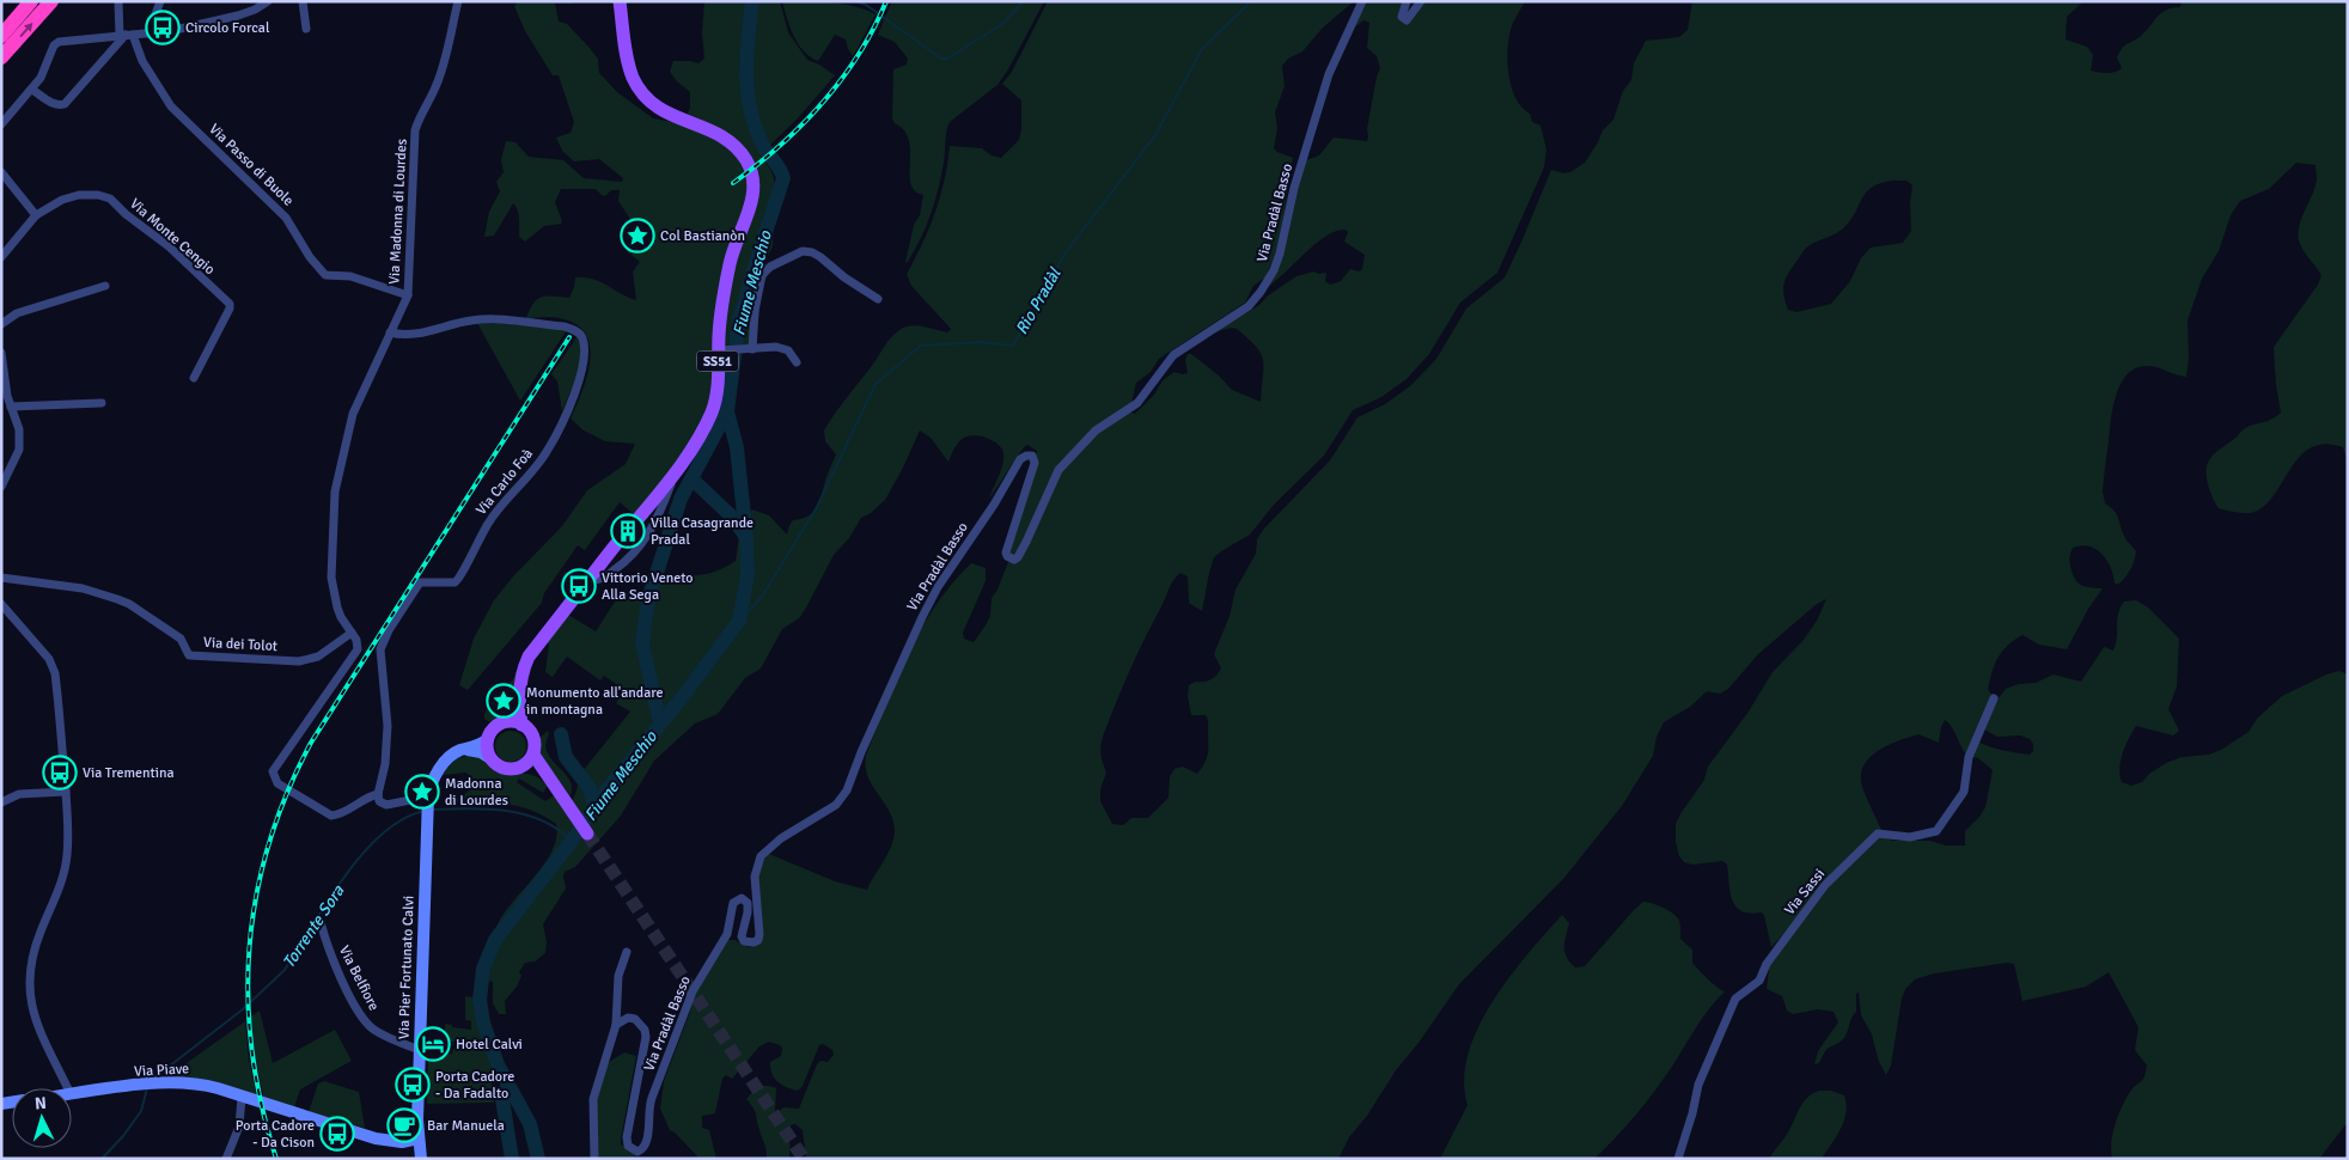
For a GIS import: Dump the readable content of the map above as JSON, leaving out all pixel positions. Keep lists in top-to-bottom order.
{
  "streets": {
    "main road": ["SS51", "Via Pier Fortunato Calvi", "Via Piave"],
    "street": [
      "Via Passo di Buole",
      "Via Madonna di Lourdes",
      "Via Pradàl Basso",
      "Via Monte Cengio",
      "Via Carlo Foà",
      "Via dei Tolot",
      "Via Sassi",
      "Via Belfiore"
    ]
  },
  "crossings": [
    ["Via Passo di Buole", "Via Madonna di Lourdes"],
    ["Via Madonna di Lourdes", "Via Carlo Foà"],
    ["Via Madonna di Lourdes", "Via dei Tolot"],
    ["Via Pier Fortunato Calvi", "Via Belfiore"],
    ["Via Pier Fortunato Calvi", "Via Piave"]
  ],
  "water": ["Fiume Meschio", "Rio Pradàl", "Torrente Sora"],
  "places": {
    "bus stop": [
      "Circolo Forcal",
      "Vittorio Veneto Alla Sega",
      "Via Trementina",
      "Porta Cadore - Da Fadalto",
      "Porta Cadore - Da Cison"
    ],
    "place": ["Col Bastianòn", "Monumento all'andare in montagna", "Madonna di Lourdes"],
    "building": ["Villa Casagrande Pradal"],
    "hotel": ["Hotel Calvi"],
    "cafe": ["Bar Manuela"]
  },
  "north": "top"
}
